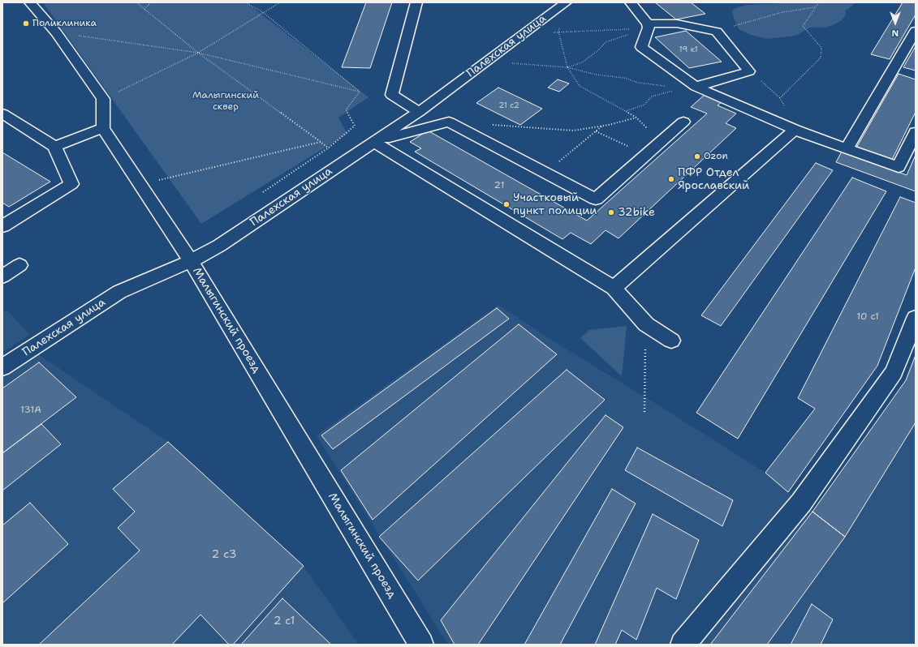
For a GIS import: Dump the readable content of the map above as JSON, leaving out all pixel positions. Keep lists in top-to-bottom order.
{
  "streets": {
    "street": ["Палехская улица", "Малыгинский проезд"]
  },
  "crossings": [
    ["Палехская улица", "Малыгинский проезд"]
  ],
  "parks": ["Малыгинский сквер"],
  "places": [
    "Поликлиника",
    "Ozon",
    "ПФР Отдел Ярославский",
    "Участковый пункт полиции",
    "32bike"
  ],
  "house_numbers": [
    "19 к1",
    "21 с2",
    "21",
    "10 с1",
    "131А",
    "2 с3",
    "2 с1"
  ],
  "north": "bottom"
}
